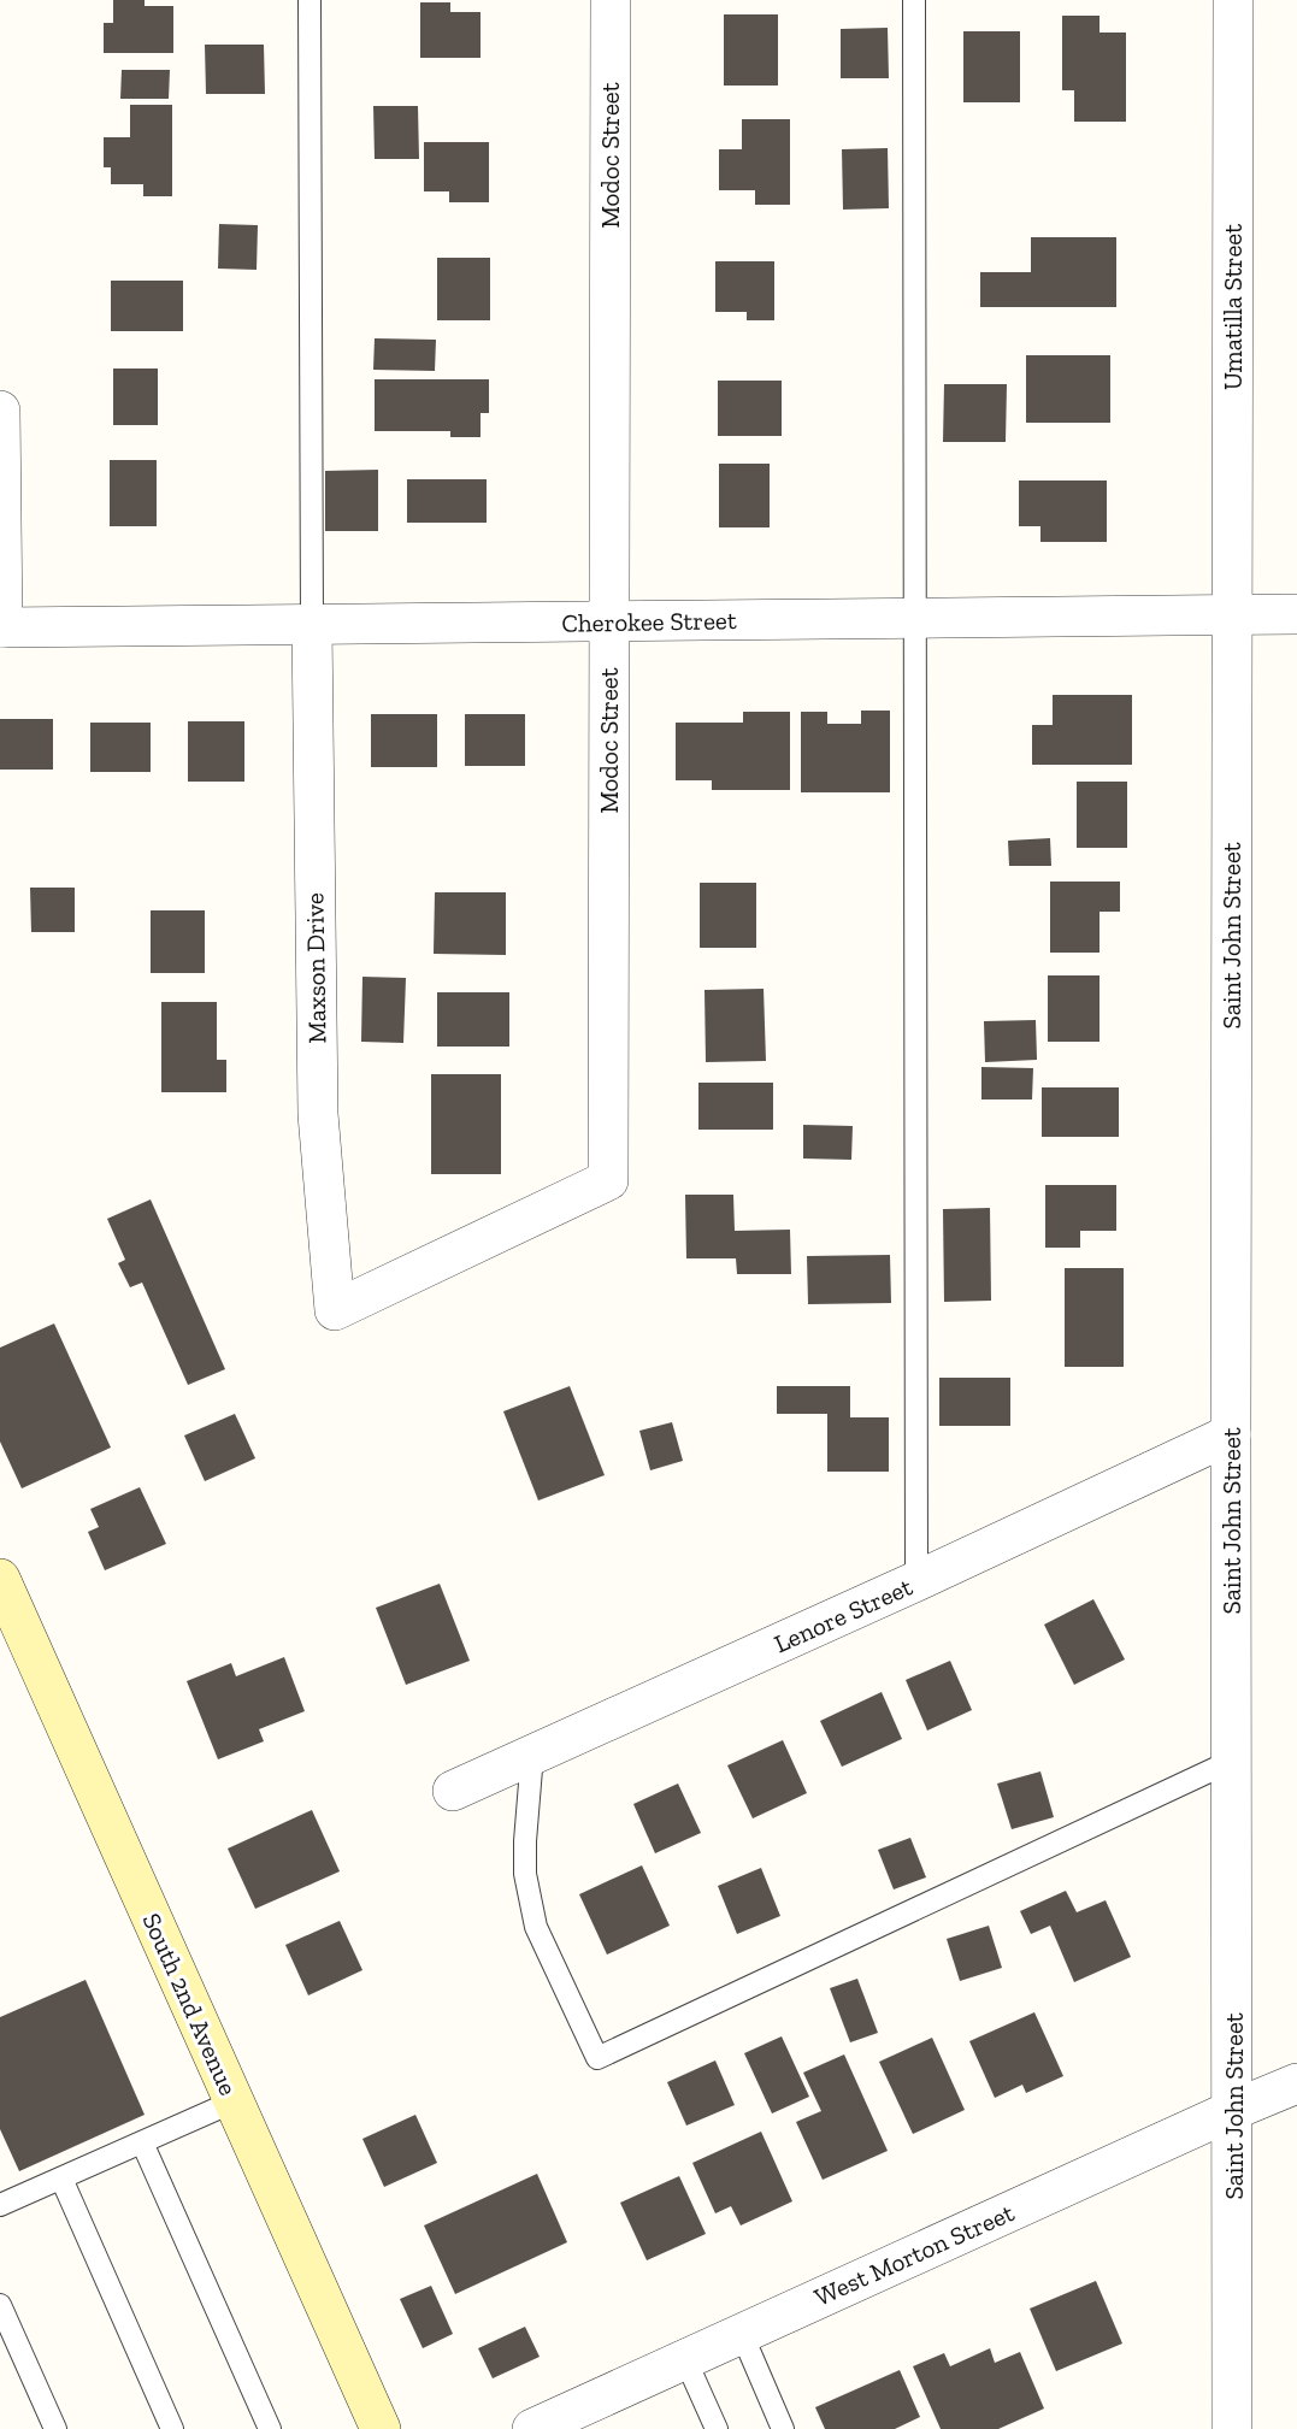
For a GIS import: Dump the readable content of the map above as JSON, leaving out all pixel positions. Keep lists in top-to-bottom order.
{
  "streets": {
    "main road": ["South 2nd Avenue"],
    "street": [
      "Modoc Street",
      "Umatilla Street",
      "Cherokee Street",
      "Saint John Street",
      "Maxson Drive",
      "Lenore Street",
      "West Morton Street"
    ]
  },
  "crossings": [
    ["Modoc Street", "Cherokee Street"],
    ["Modoc Street", "Maxson Drive"],
    ["Umatilla Street", "Cherokee Street"],
    ["Umatilla Street", "Saint John Street"],
    ["Cherokee Street", "Saint John Street"],
    ["Cherokee Street", "Maxson Drive"],
    ["Saint John Street", "Lenore Street"],
    ["Saint John Street", "West Morton Street"]
  ]
}
